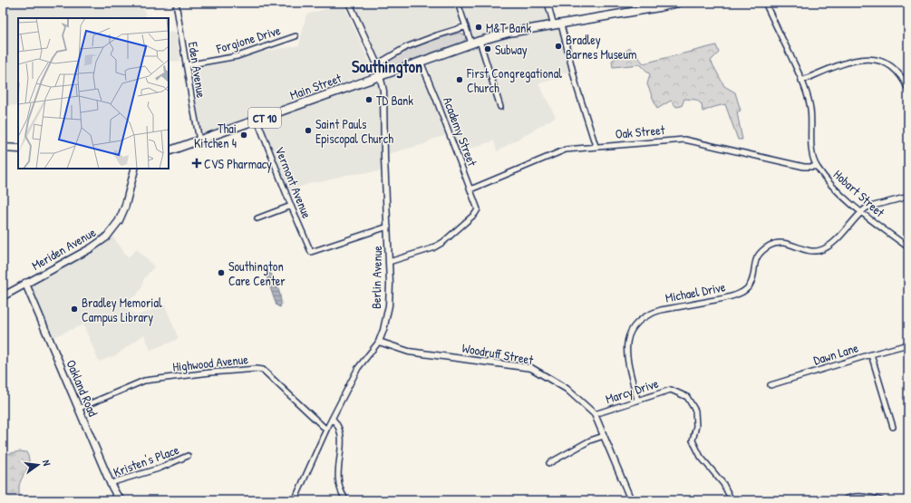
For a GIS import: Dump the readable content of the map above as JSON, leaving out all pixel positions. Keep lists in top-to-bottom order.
{
  "streets": {
    "highway": ["Main Street", "CT 10"],
    "main road": ["Meriden Avenue", "Oakland Road"],
    "street": [
      "Forgione Drive",
      "Eden Avenue",
      "Academy Street",
      "Oak Street",
      "Vermont Avenue",
      "Hobart Street",
      "Berlin Avenue",
      "Michael Drive",
      "Woodruff Street",
      "Dawn Lane",
      "Highwood Avenue",
      "Marcy Drive",
      "Kristen's Place"
    ]
  },
  "crossings": [
    ["Forgione Drive", "Eden Avenue"],
    ["Eden Avenue", "Main Street"],
    ["Main Street", "CT 10"],
    ["Main Street", "Academy Street"],
    ["Main Street", "Vermont Avenue"],
    ["Main Street", "Berlin Avenue"],
    ["Academy Street", "Oak Street"],
    ["Academy Street", "Berlin Avenue"],
    ["Oak Street", "Hobart Street"],
    ["Vermont Avenue", "Berlin Avenue"],
    ["Hobart Street", "Michael Drive"],
    ["Meriden Avenue", "Oakland Road"],
    ["Berlin Avenue", "Woodruff Street"],
    ["Berlin Avenue", "Highwood Avenue"],
    ["Michael Drive", "Marcy Drive"],
    ["Woodruff Street", "Marcy Drive"],
    ["Highwood Avenue", "Oakland Road"],
    ["Oakland Road", "Kristen's Place"]
  ],
  "districts": ["Southington"],
  "places": {
    "other": [
      "M&T Bank",
      "Bradley Barnes Museum",
      "Subway",
      "First Congregational Church",
      "TD Bank",
      "Saint Pauls Episcopal Church",
      "Thai Kitchen 4",
      "Southington Care Center",
      "Bradley Memorial Campus Library"
    ],
    "health": ["CVS Pharmacy"]
  },
  "north": "right"
}
